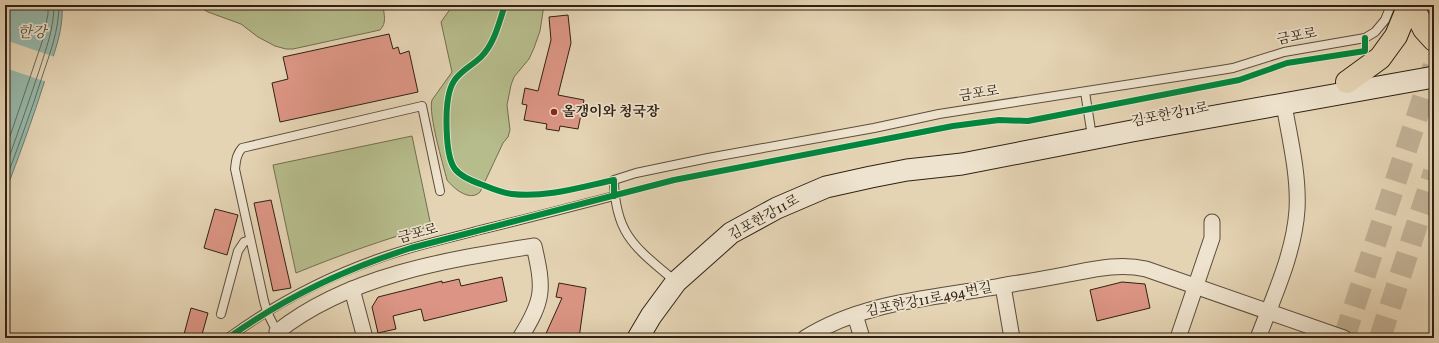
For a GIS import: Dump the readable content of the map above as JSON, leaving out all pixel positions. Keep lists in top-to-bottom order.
{
  "streets": {
    "main road": ["김포한강11로"],
    "street": ["김포한강11로494번길"],
    "lane": ["금포로"]
  },
  "crossings": [
    ["금포로", "김포한강11로"]
  ],
  "water": ["한강"],
  "places": ["올갱이와 청국장"]
}
